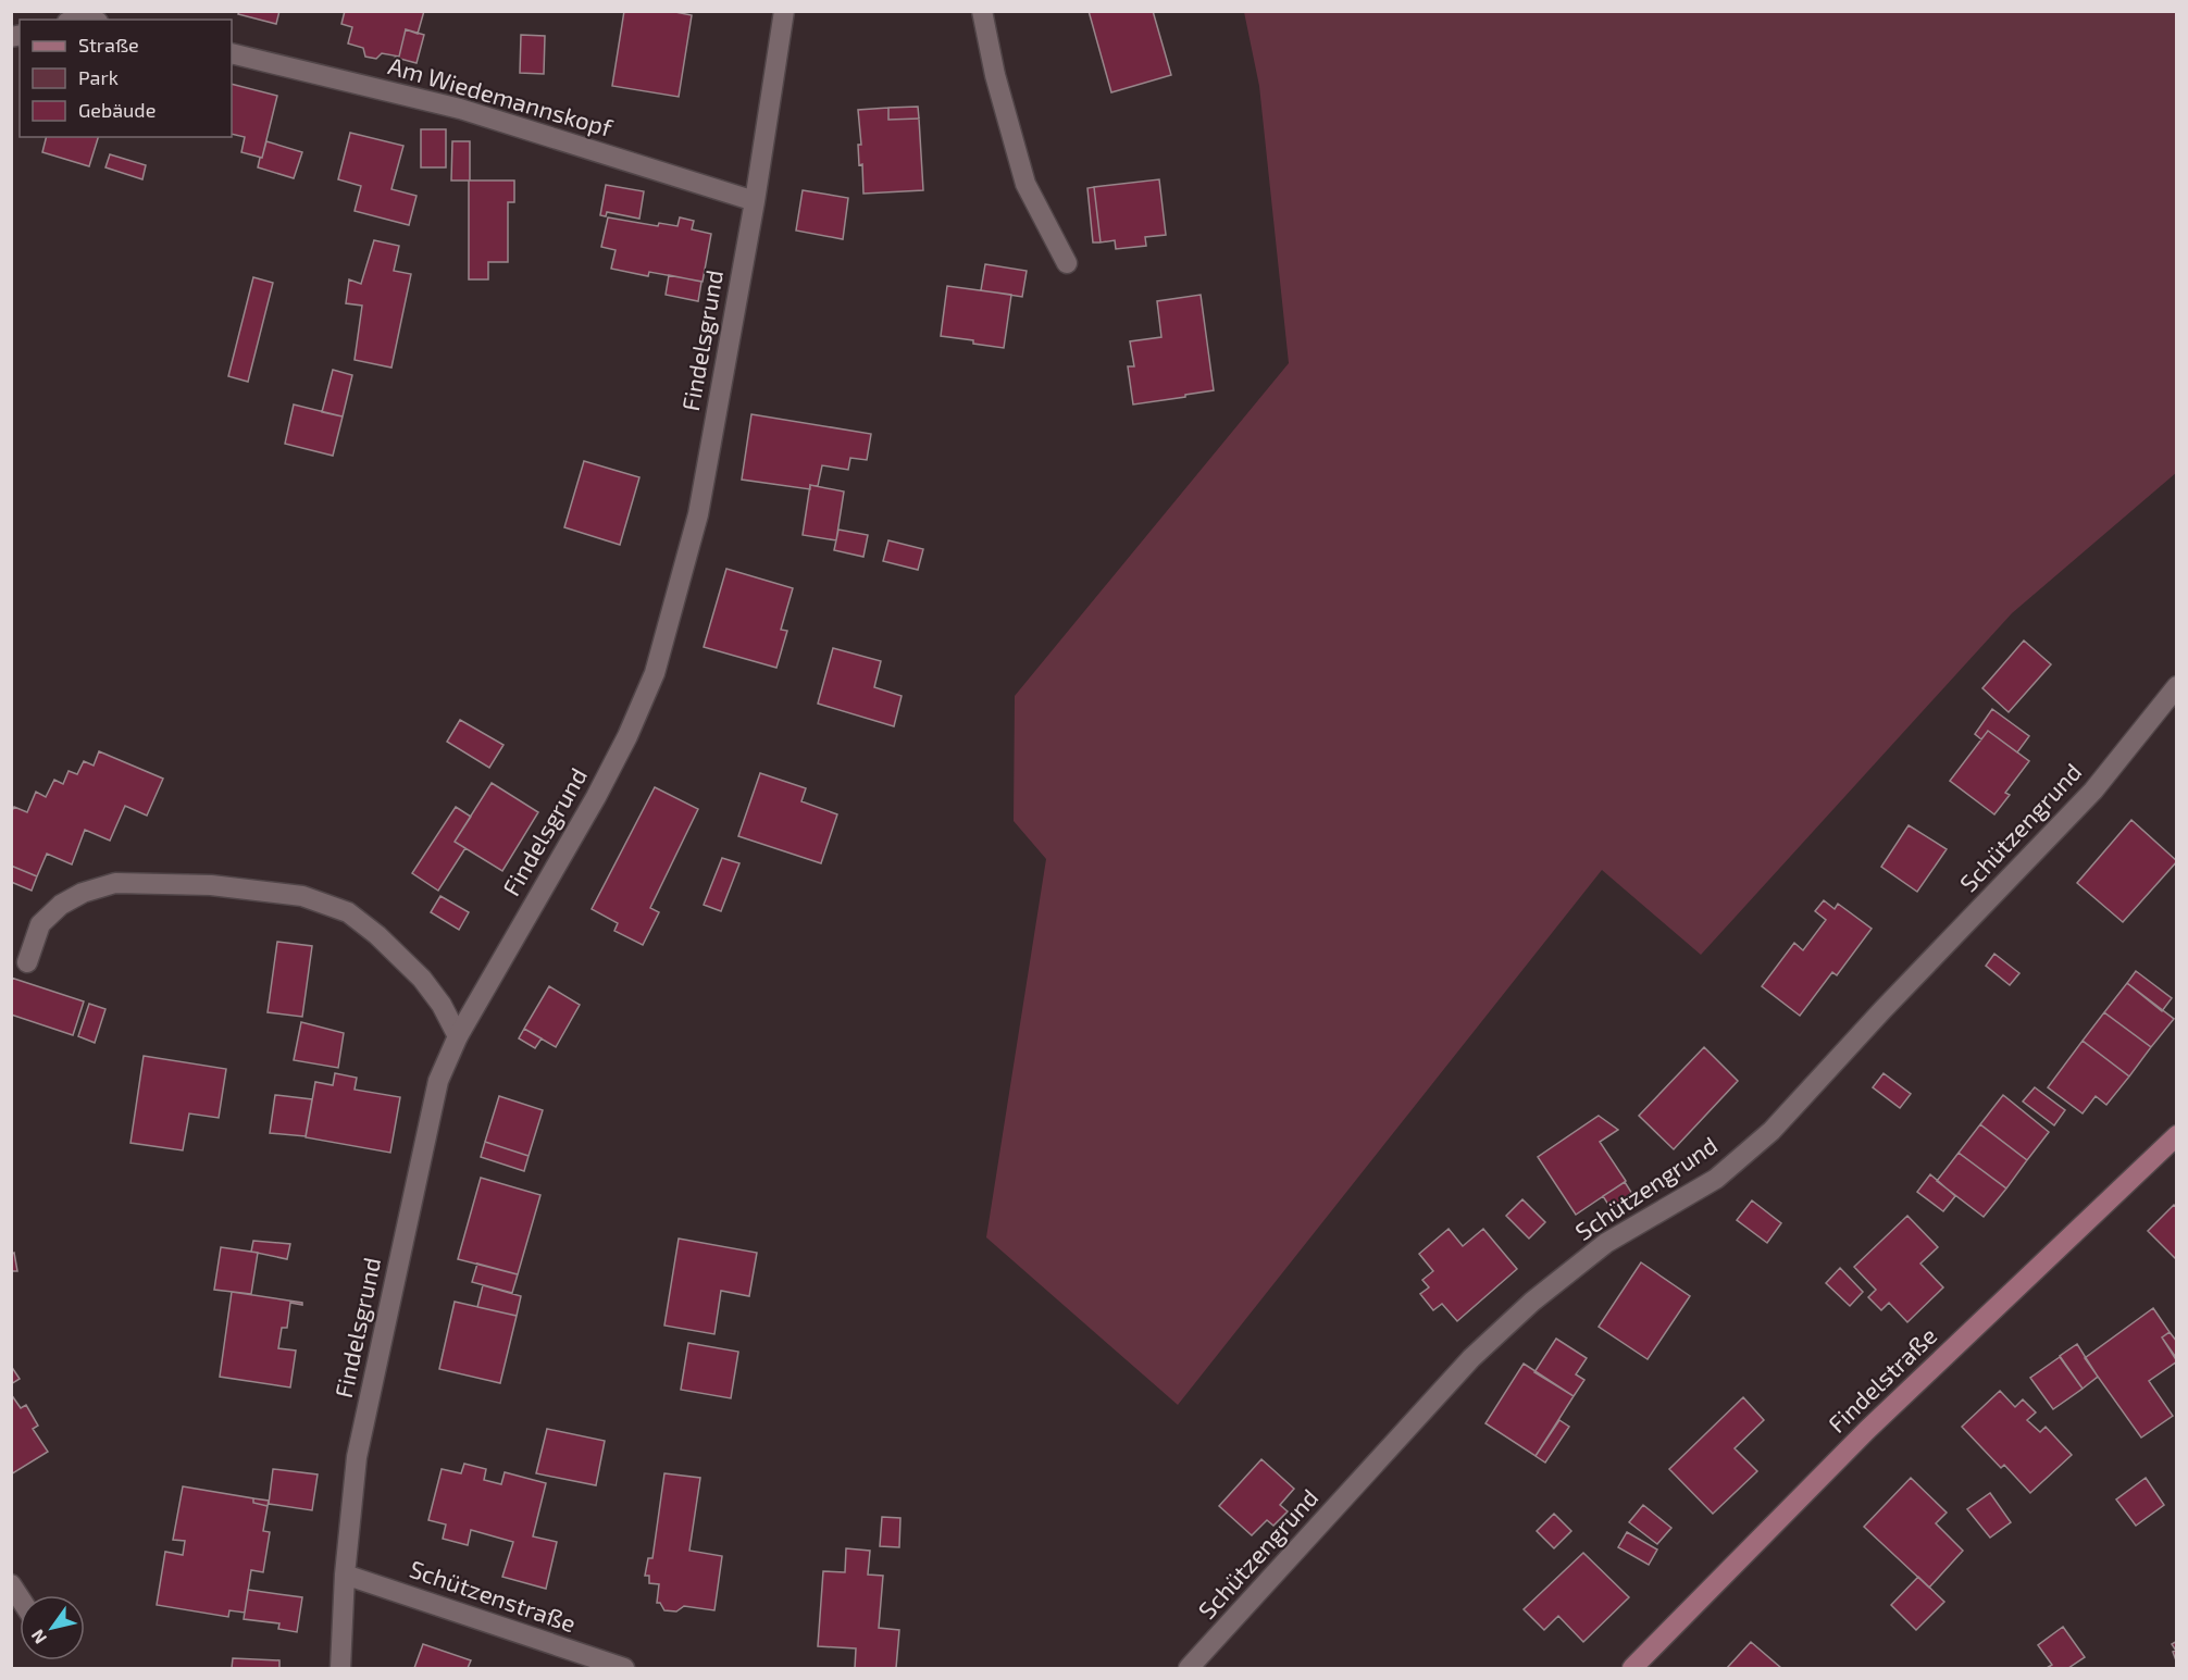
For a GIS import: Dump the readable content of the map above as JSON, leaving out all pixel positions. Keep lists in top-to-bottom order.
{
  "streets": {
    "street": [
      "Am Wiedemannskopf",
      "Findelsgrund",
      "Schützengrund",
      "Findelstraße",
      "Schützenstraße"
    ]
  },
  "crossings": [
    ["Am Wiedemannskopf", "Findelsgrund"],
    ["Findelsgrund", "Schützenstraße"]
  ],
  "legend": ["Straße", "Park", "Gebäude"],
  "north": "bottom left"
}
